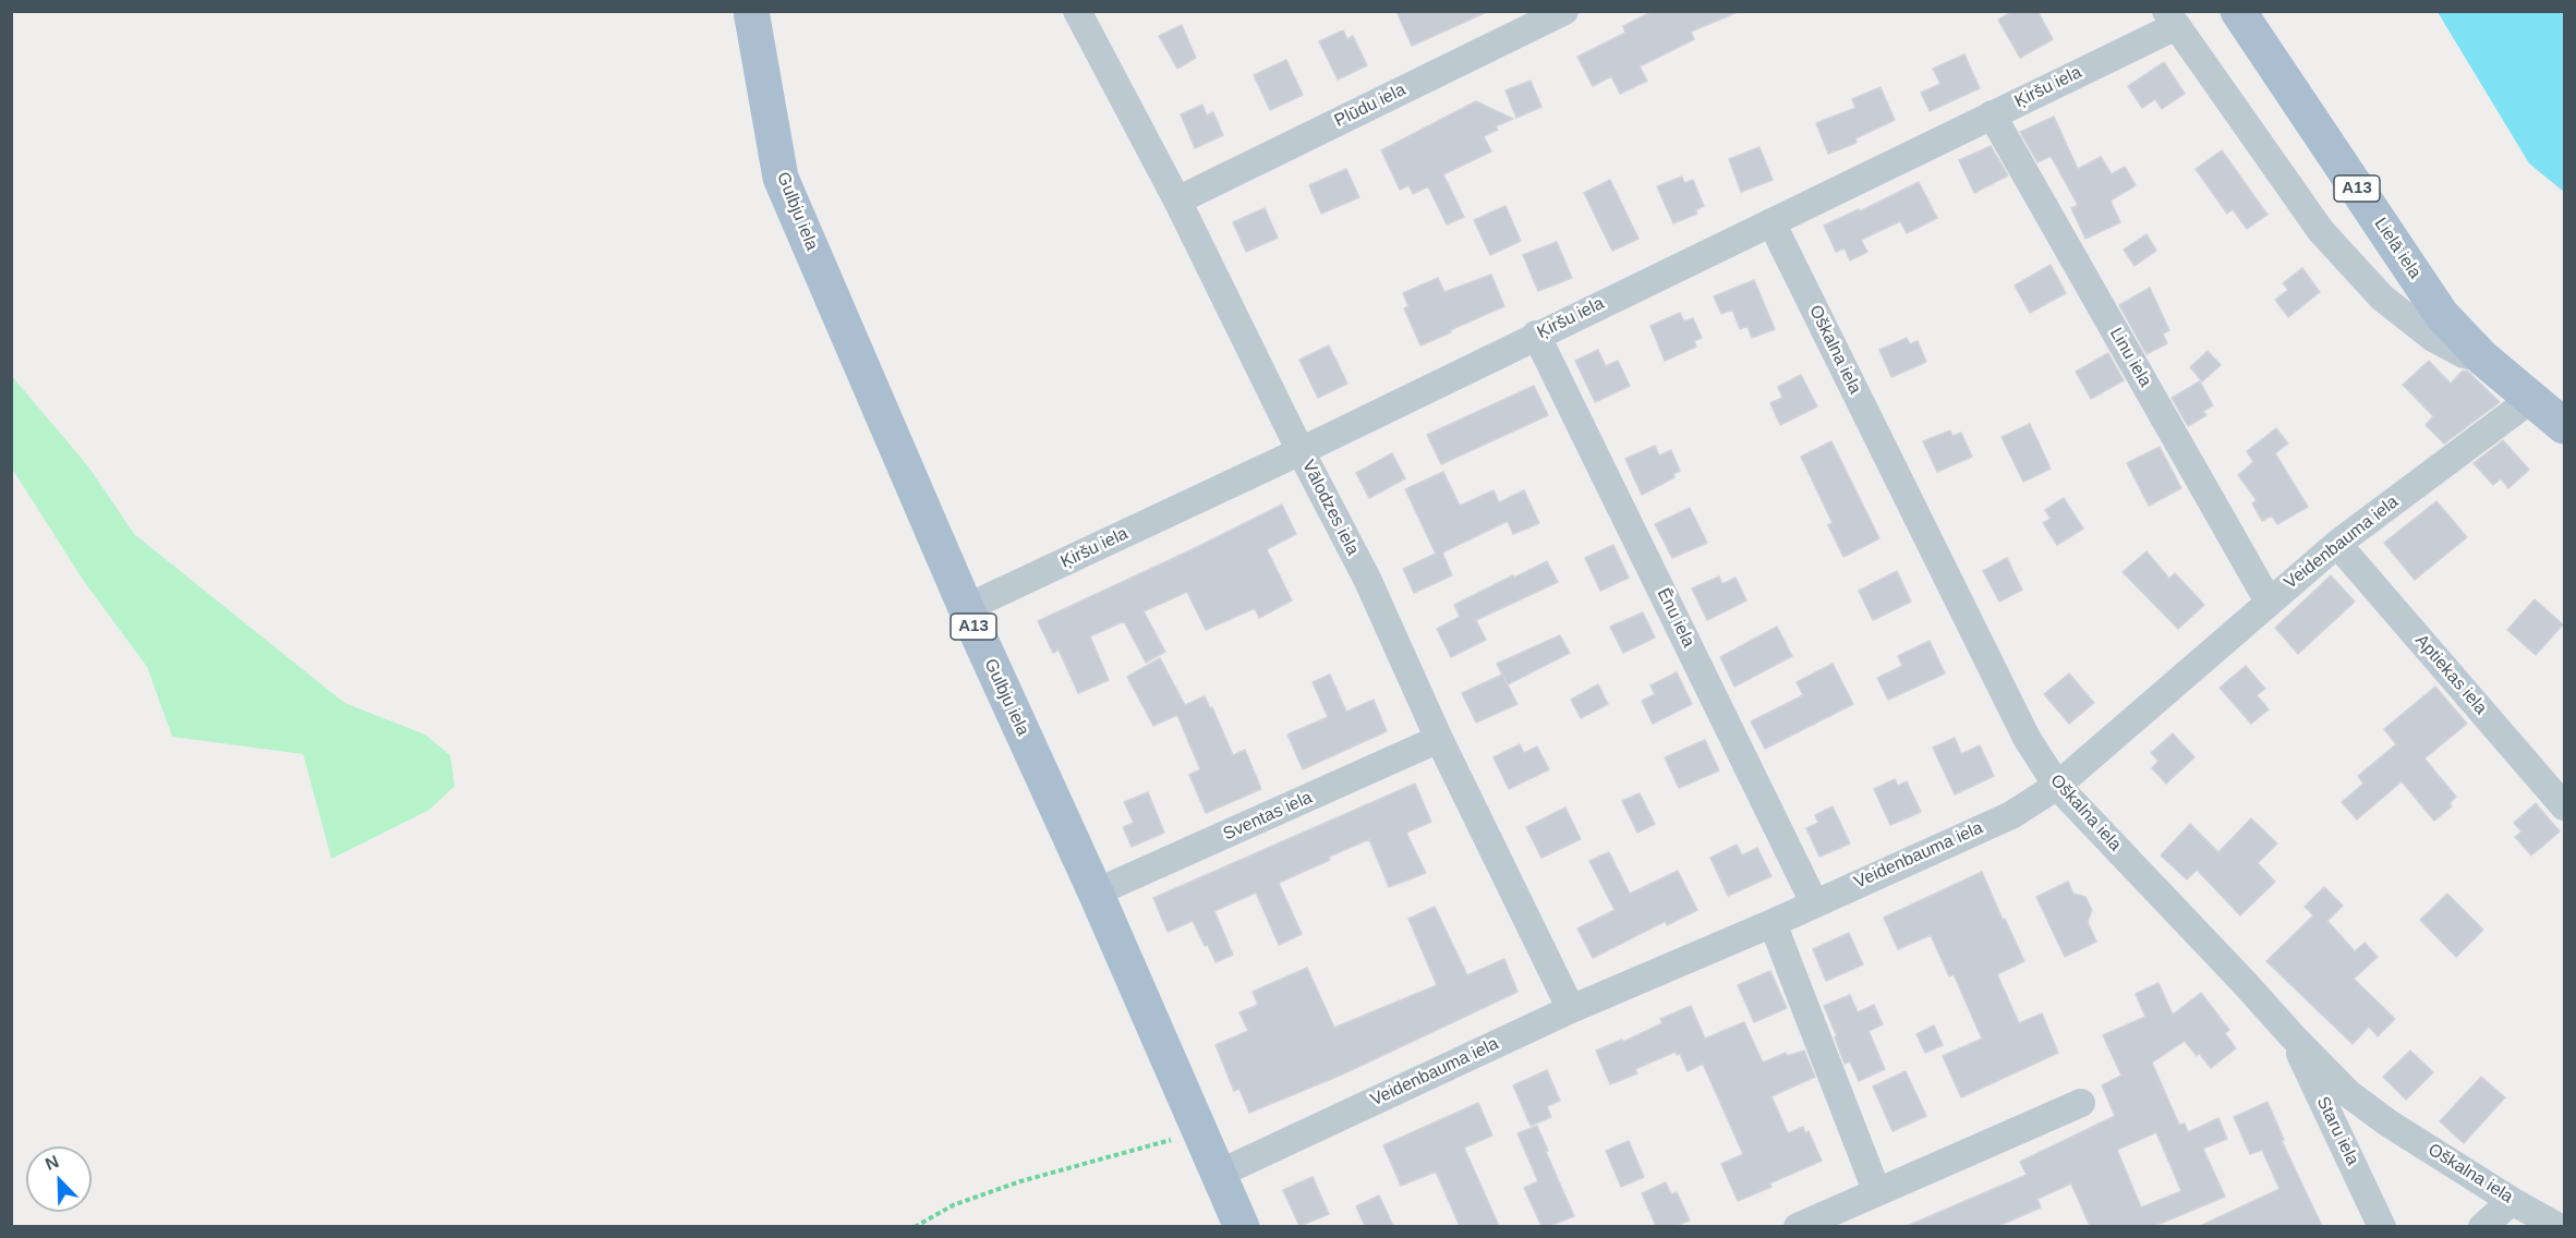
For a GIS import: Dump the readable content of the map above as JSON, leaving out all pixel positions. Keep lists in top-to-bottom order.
{
  "streets": {
    "main road": ["A13", "Gulbju iela", "Lielā iela"],
    "street": [
      "Ķiršu iela",
      "Plūdu iela",
      "Oškalna iela",
      "Linu iela",
      "Vālodzes iela",
      "Veidenbauma iela",
      "Ēnu iela",
      "Aptiekas iela",
      "Sventas iela",
      "Staru iela"
    ]
  },
  "crossings": [
    ["Ķiršu iela", "Gulbju iela"],
    ["Ķiršu iela", "Oškalna iela"],
    ["Ķiršu iela", "Linu iela"],
    ["Ķiršu iela", "Vālodzes iela"],
    ["Ķiršu iela", "Ēnu iela"],
    ["Plūdu iela", "Vālodzes iela"],
    ["Gulbju iela", "Veidenbauma iela"],
    ["Gulbju iela", "Sventas iela"],
    ["Lielā iela", "Veidenbauma iela"],
    ["Oškalna iela", "Veidenbauma iela"],
    ["Oškalna iela", "Staru iela"],
    ["Linu iela", "Veidenbauma iela"],
    ["Vālodzes iela", "Veidenbauma iela"],
    ["Vālodzes iela", "Sventas iela"],
    ["Veidenbauma iela", "Ēnu iela"],
    ["Veidenbauma iela", "Aptiekas iela"]
  ],
  "north": "top left"
}
